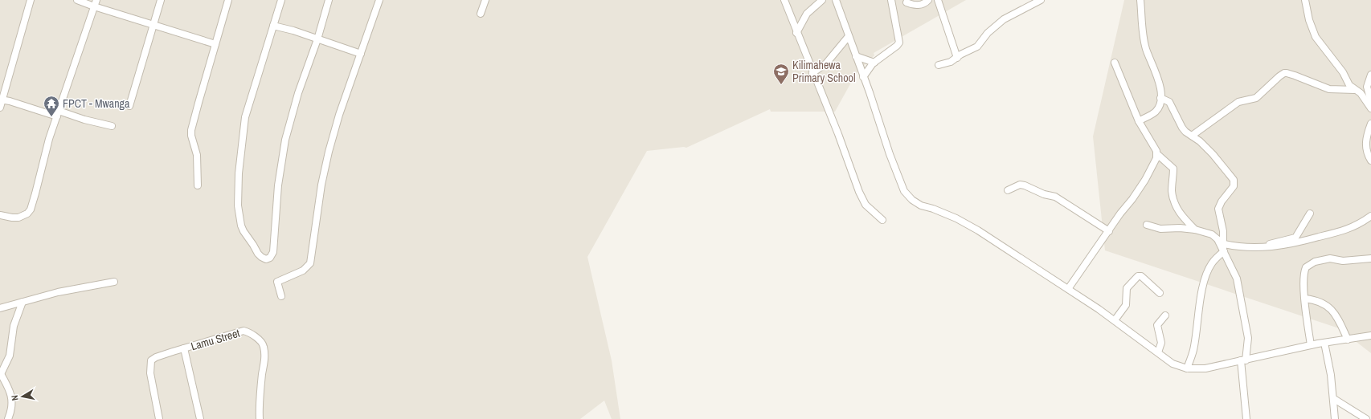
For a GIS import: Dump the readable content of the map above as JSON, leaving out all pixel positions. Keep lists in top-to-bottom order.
{
  "streets": {
    "street": ["Lamu Street"]
  },
  "places": {
    "school or university": ["Kilimahewa Primary School"],
    "temple": ["FPCT - Mwanga"]
  },
  "north": "left"
}
